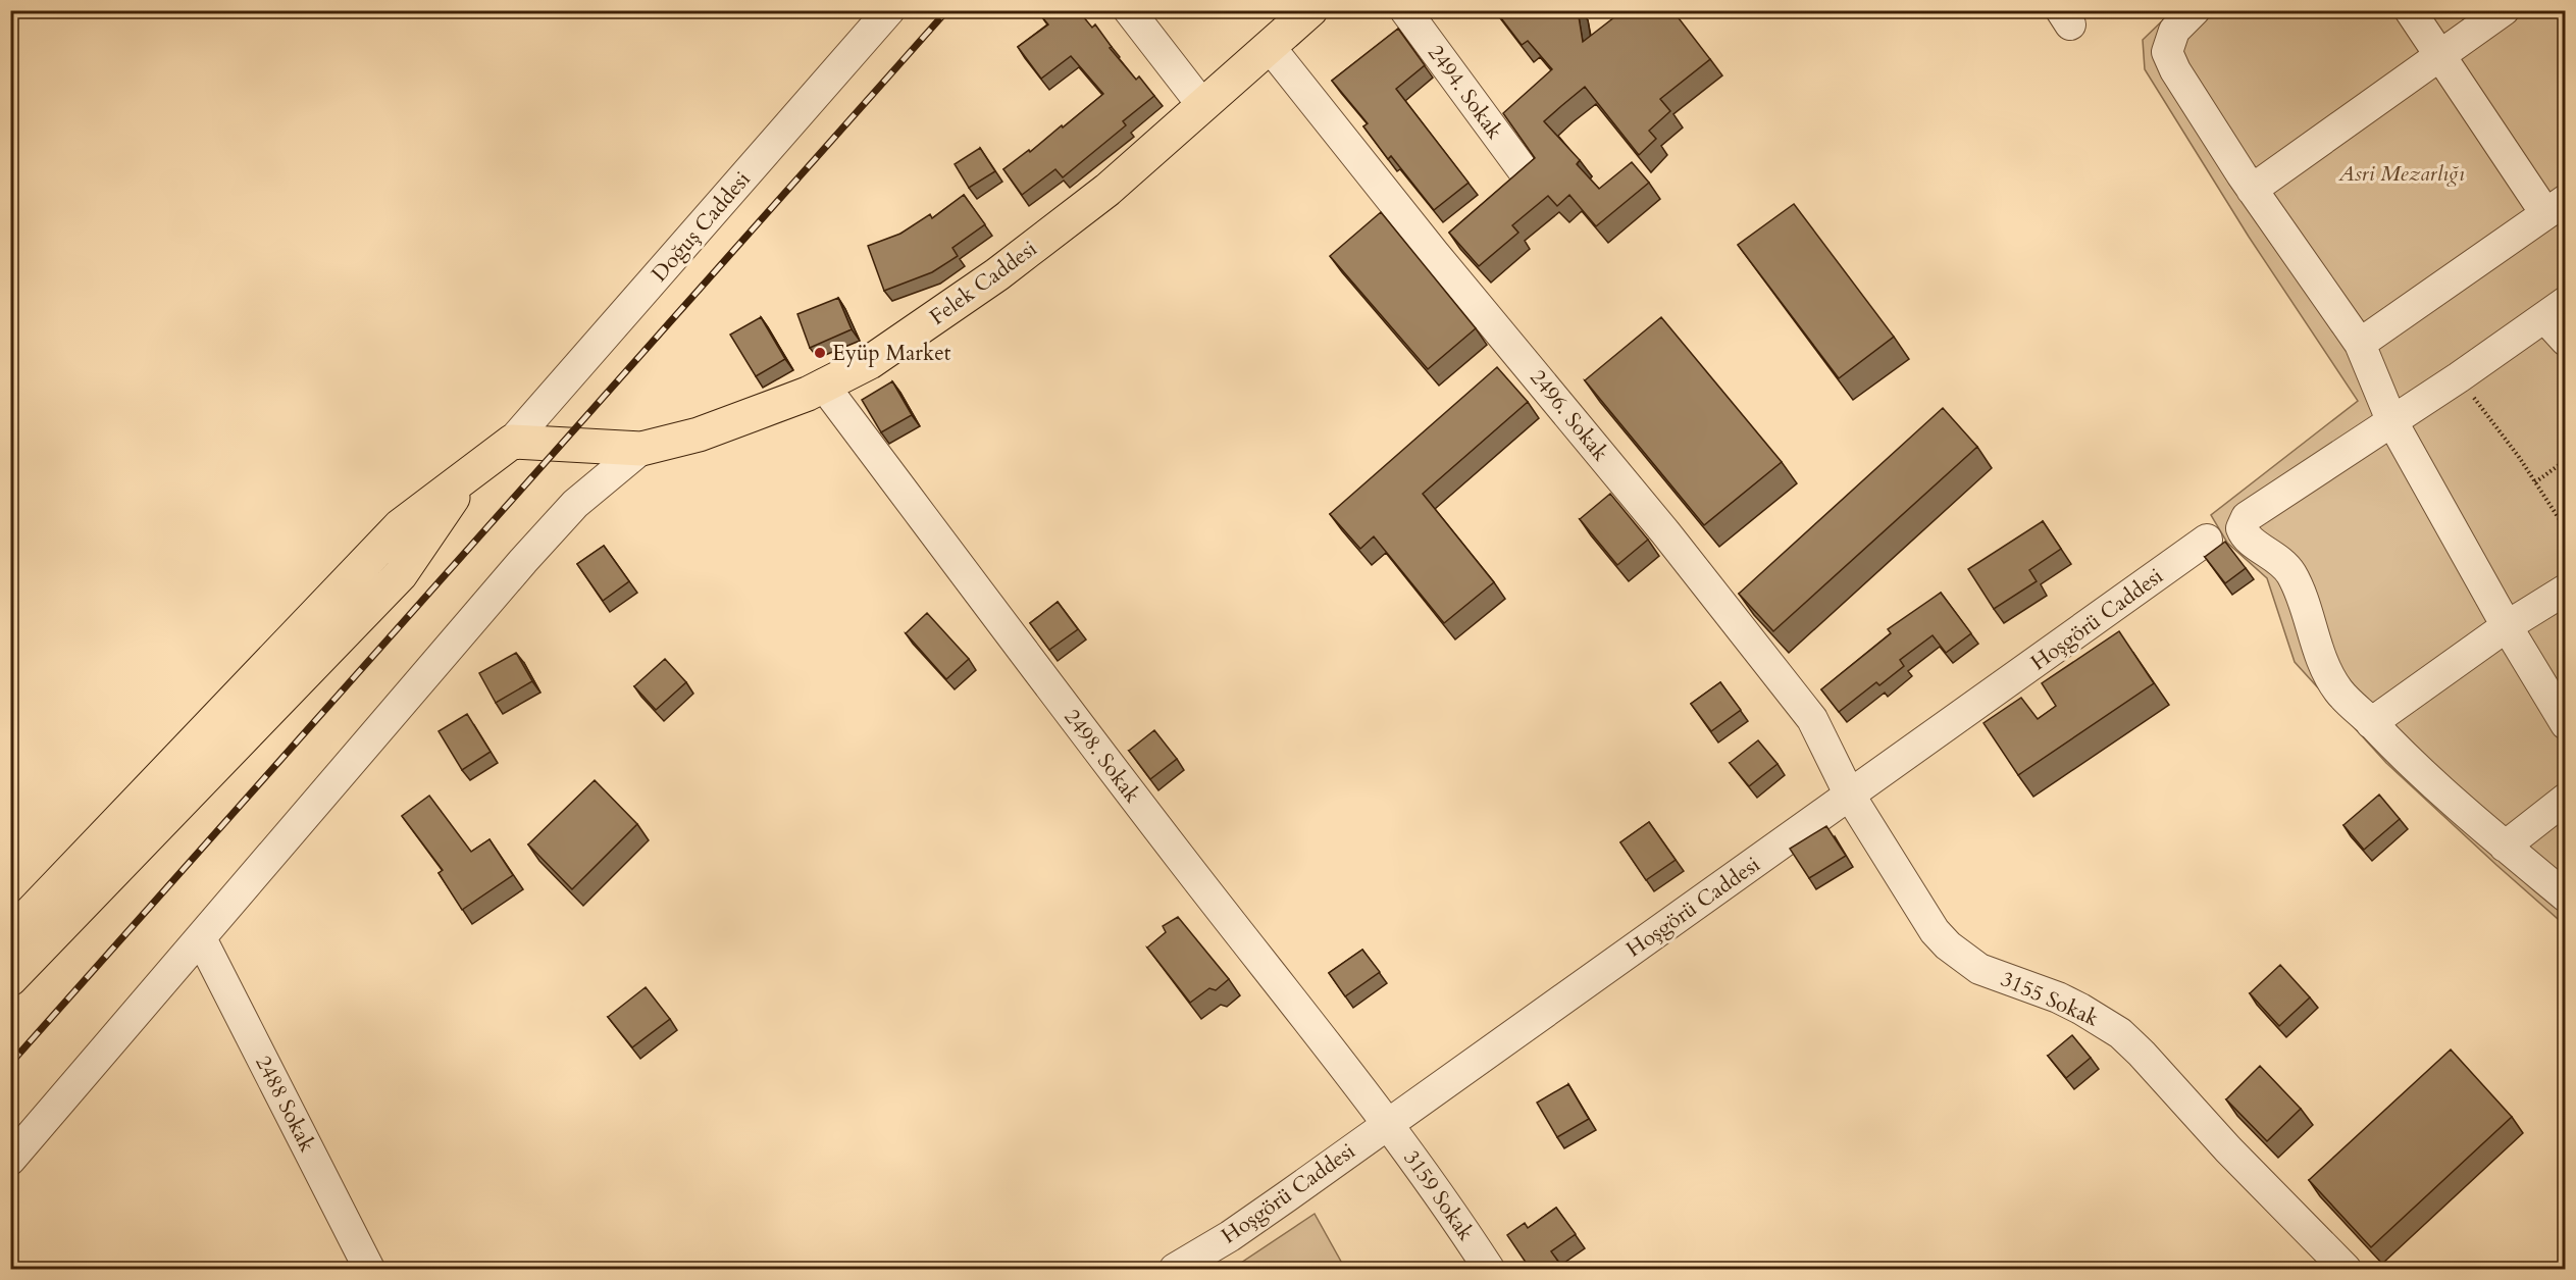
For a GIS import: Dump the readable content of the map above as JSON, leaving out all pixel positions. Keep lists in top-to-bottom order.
{
  "streets": {
    "main road": ["Felek Caddesi"],
    "street": [
      "2494. Sokak",
      "Doğuş Caddesi",
      "2496. Sokak",
      "Hoşgörü Caddesi",
      "2498. Sokak",
      "3155 Sokak",
      "2488 Sokak",
      "3159 Sokak"
    ]
  },
  "crossings": [
    ["Doğuş Caddesi", "Felek Caddesi"],
    ["Felek Caddesi", "2496. Sokak"],
    ["Felek Caddesi", "2498. Sokak"],
    ["2496. Sokak", "Hoşgörü Caddesi"],
    ["2496. Sokak", "3155 Sokak"],
    ["Hoşgörü Caddesi", "2498. Sokak"],
    ["Hoşgörü Caddesi", "3155 Sokak"],
    ["Hoşgörü Caddesi", "3159 Sokak"],
    ["2498. Sokak", "3159 Sokak"]
  ],
  "parks": ["Asri Mezarlığı"],
  "places": ["Eyüp Market"]
}
